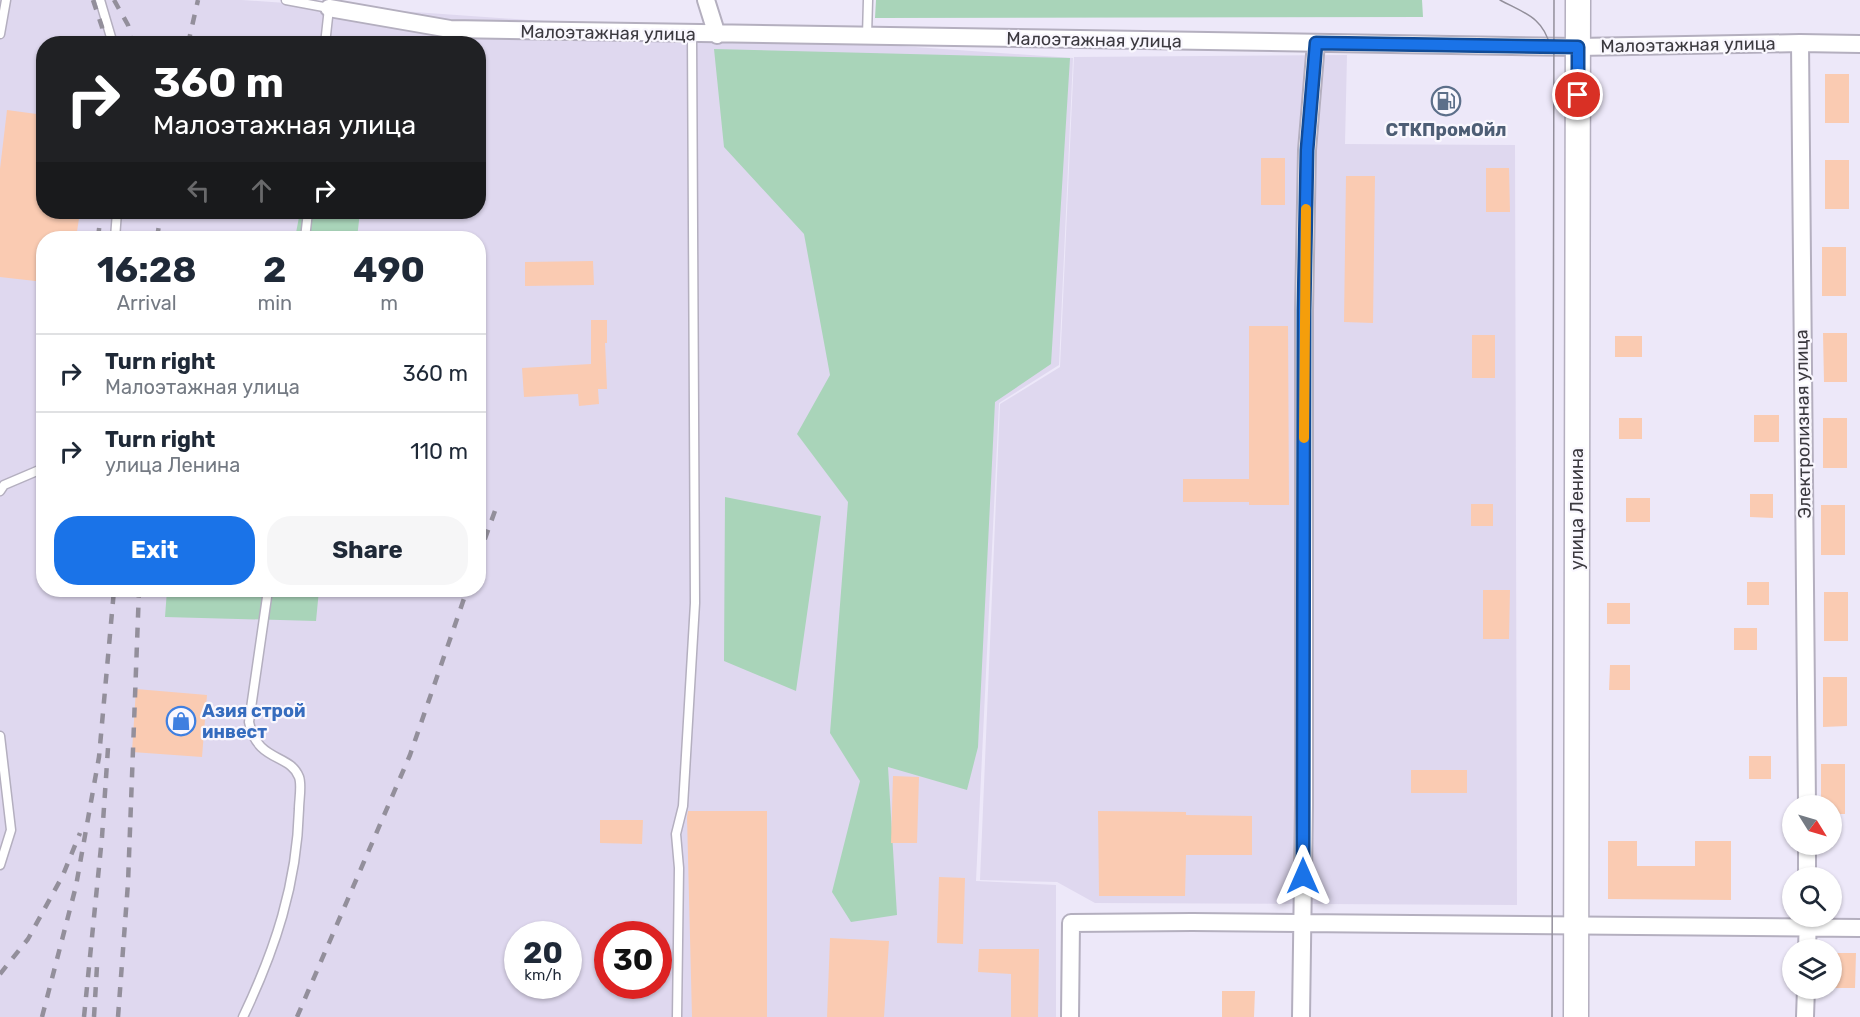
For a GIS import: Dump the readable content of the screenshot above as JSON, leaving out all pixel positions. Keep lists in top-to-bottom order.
{
  "streets": {
    "main road": ["улица Ленина"],
    "street": ["Малоэтажная улица", "Электролизная улица"]
  },
  "crossings": [
    ["Малоэтажная улица", "Электролизная улица"],
    ["Малоэтажная улица", "улица Ленина"]
  ],
  "places": {
    "fuel station": ["СТКПромОйл"],
    "shop": ["Азия строй инвест"]
  },
  "north": "bottom right",
  "page": {
    "turn": ["360 m", "Малоэтажная улица"],
    "eta": [
      "16:28",
      "Arrival",
      "2",
      "min",
      "490",
      "m"
    ],
    "list": [
      {
        "name": "Turn right",
        "note": "Малоэтажная улица",
        "value": "360 m"
      },
      {
        "name": "Turn right",
        "note": "улица Ленина",
        "value": "110 m"
      }
    ],
    "buttons": ["Exit", "Share"],
    "speed": "20 km/h",
    "limit": "30"
  }
}
